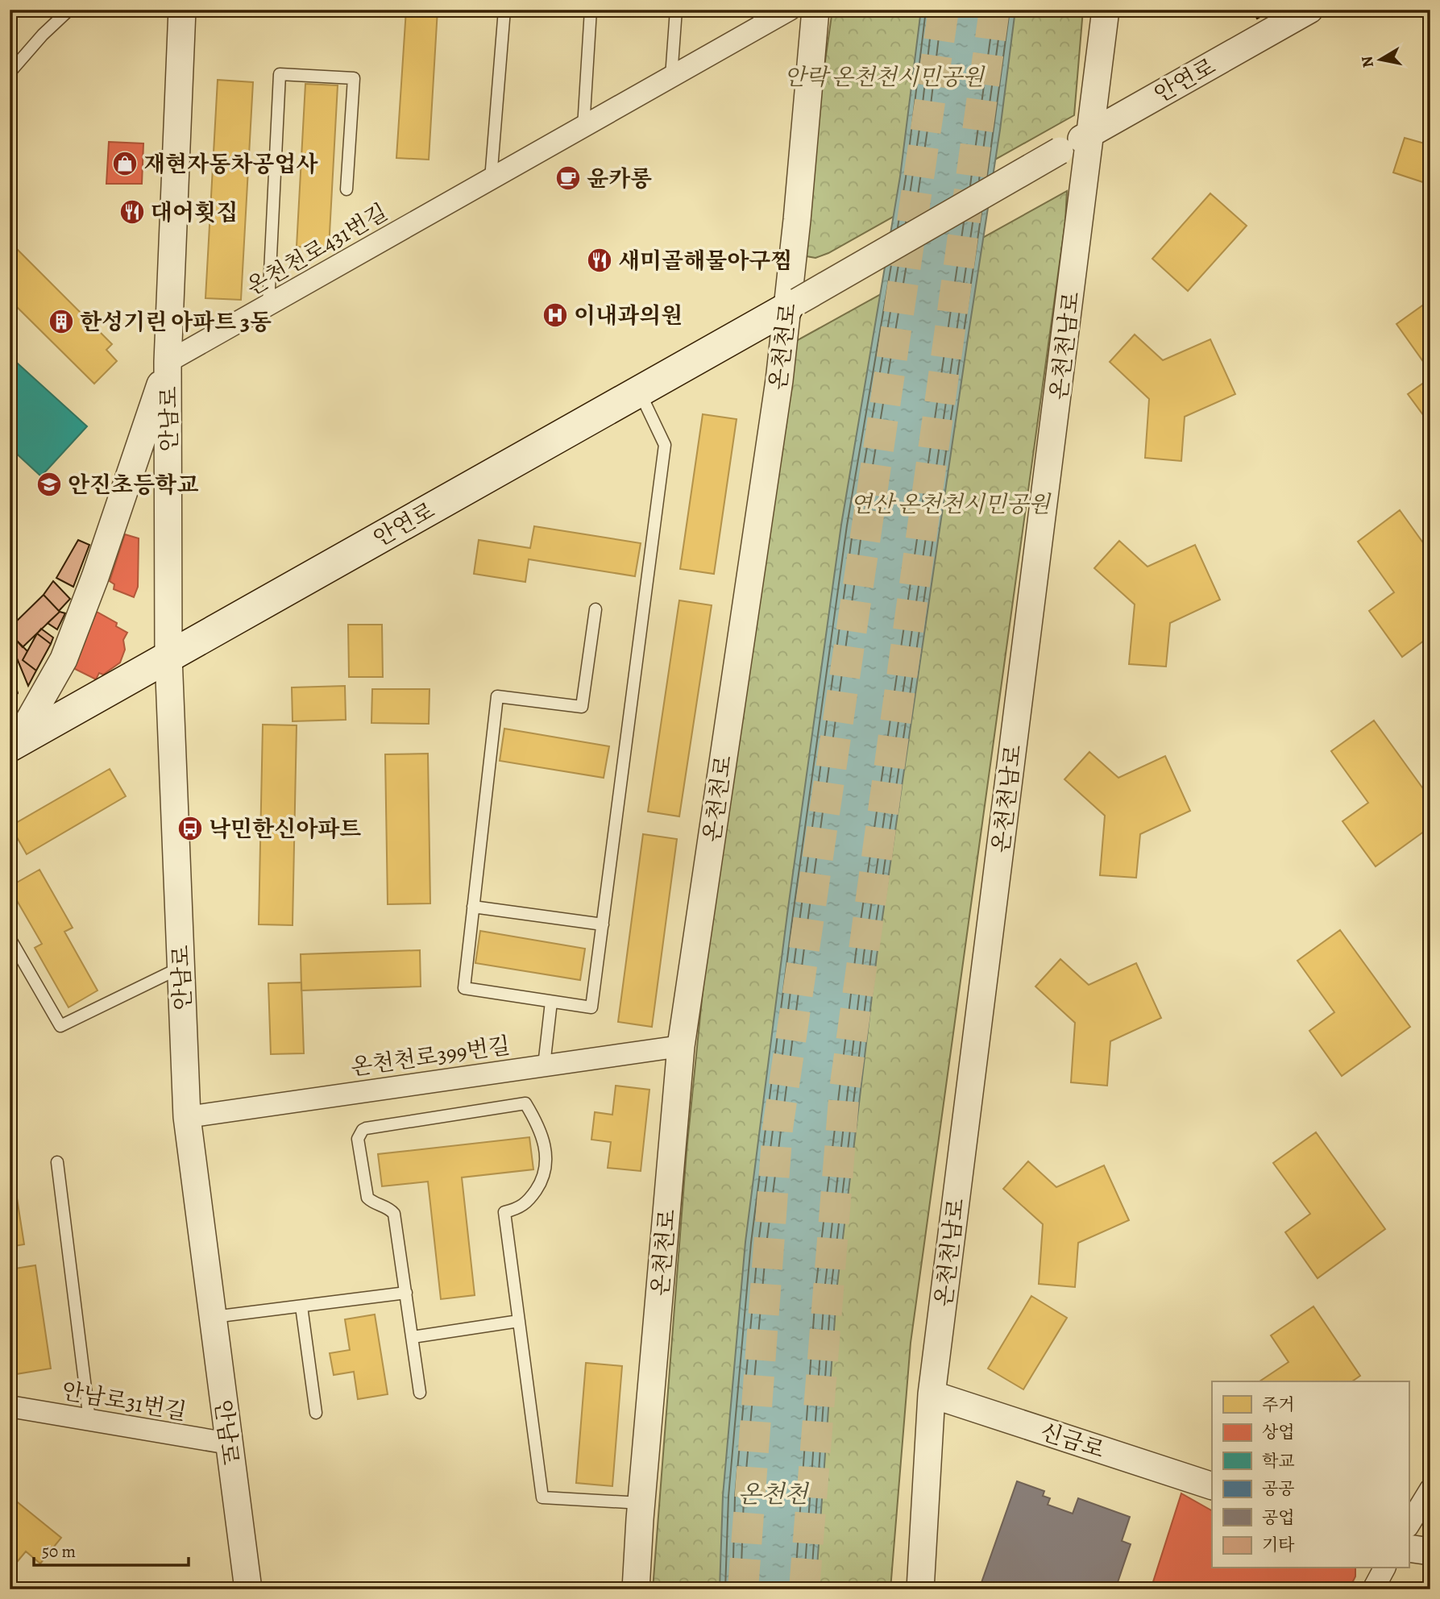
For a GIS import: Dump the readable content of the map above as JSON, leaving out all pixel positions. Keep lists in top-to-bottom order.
{
  "streets": {
    "main road": ["안연로"],
    "street": [
      "온천천로431번길",
      "온천천남로",
      "온천천로",
      "안남로",
      "온천천로399번길",
      "안남로31번길",
      "신금로"
    ]
  },
  "crossings": [
    ["안연로", "온천천남로"],
    ["안연로", "온천천로"],
    ["안연로", "안남로"],
    ["온천천로431번길", "안남로"],
    ["온천천남로", "신금로"],
    ["온천천로", "온천천로399번길"],
    ["안남로", "온천천로399번길"],
    ["안남로", "안남로31번길"]
  ],
  "water": ["온천천"],
  "parks": ["안락 온천천시민공원", "연산 온천천시민공원"],
  "places": {
    "shop": ["재현자동차공업사"],
    "cafe": ["윤카롱"],
    "restaurant": ["대어횟집", "새미골해물아구찜"],
    "hospital": ["이내과의원"],
    "building": ["한성기린 아파트 3동"],
    "school or university": ["안진초등학교"],
    "bus stop": ["낙민한신아파트"]
  },
  "legend": [
    "주거",
    "상업",
    "학교",
    "공공",
    "공업",
    "기타"
  ],
  "scale_bar": "50 m",
  "north": "left"
}
